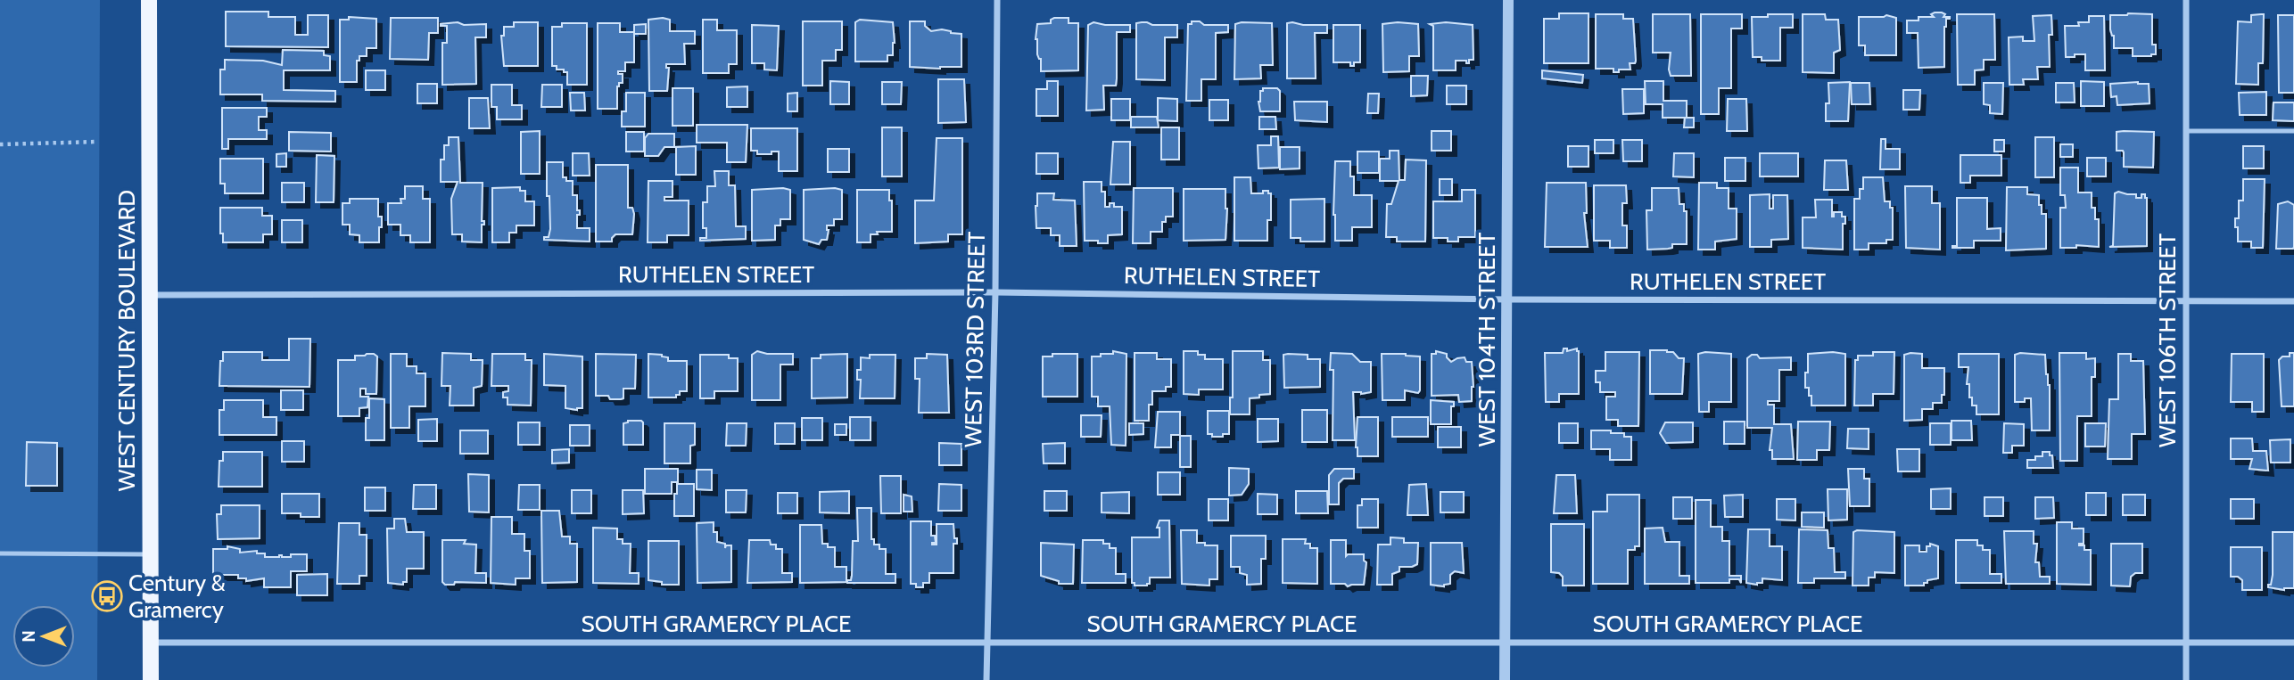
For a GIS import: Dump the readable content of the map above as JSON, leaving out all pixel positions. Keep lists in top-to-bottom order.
{
  "streets": {
    "main road": ["WEST CENTURY BOULEVARD"],
    "street": [
      "RUTHELEN STREET",
      "WEST 103RD STREET",
      "WEST 104TH STREET",
      "WEST 106TH STREET",
      "SOUTH GRAMERCY PLACE"
    ]
  },
  "crossings": [
    ["RUTHELEN STREET", "WEST 103RD STREET"],
    ["RUTHELEN STREET", "WEST 104TH STREET"],
    ["RUTHELEN STREET", "WEST CENTURY BOULEVARD"],
    ["RUTHELEN STREET", "WEST 106TH STREET"],
    ["WEST 103RD STREET", "SOUTH GRAMERCY PLACE"],
    ["WEST 104TH STREET", "SOUTH GRAMERCY PLACE"],
    ["WEST CENTURY BOULEVARD", "SOUTH GRAMERCY PLACE"],
    ["WEST 106TH STREET", "SOUTH GRAMERCY PLACE"]
  ],
  "places": {
    "bus stop": ["Century & Gramercy"]
  },
  "north": "left"
}
